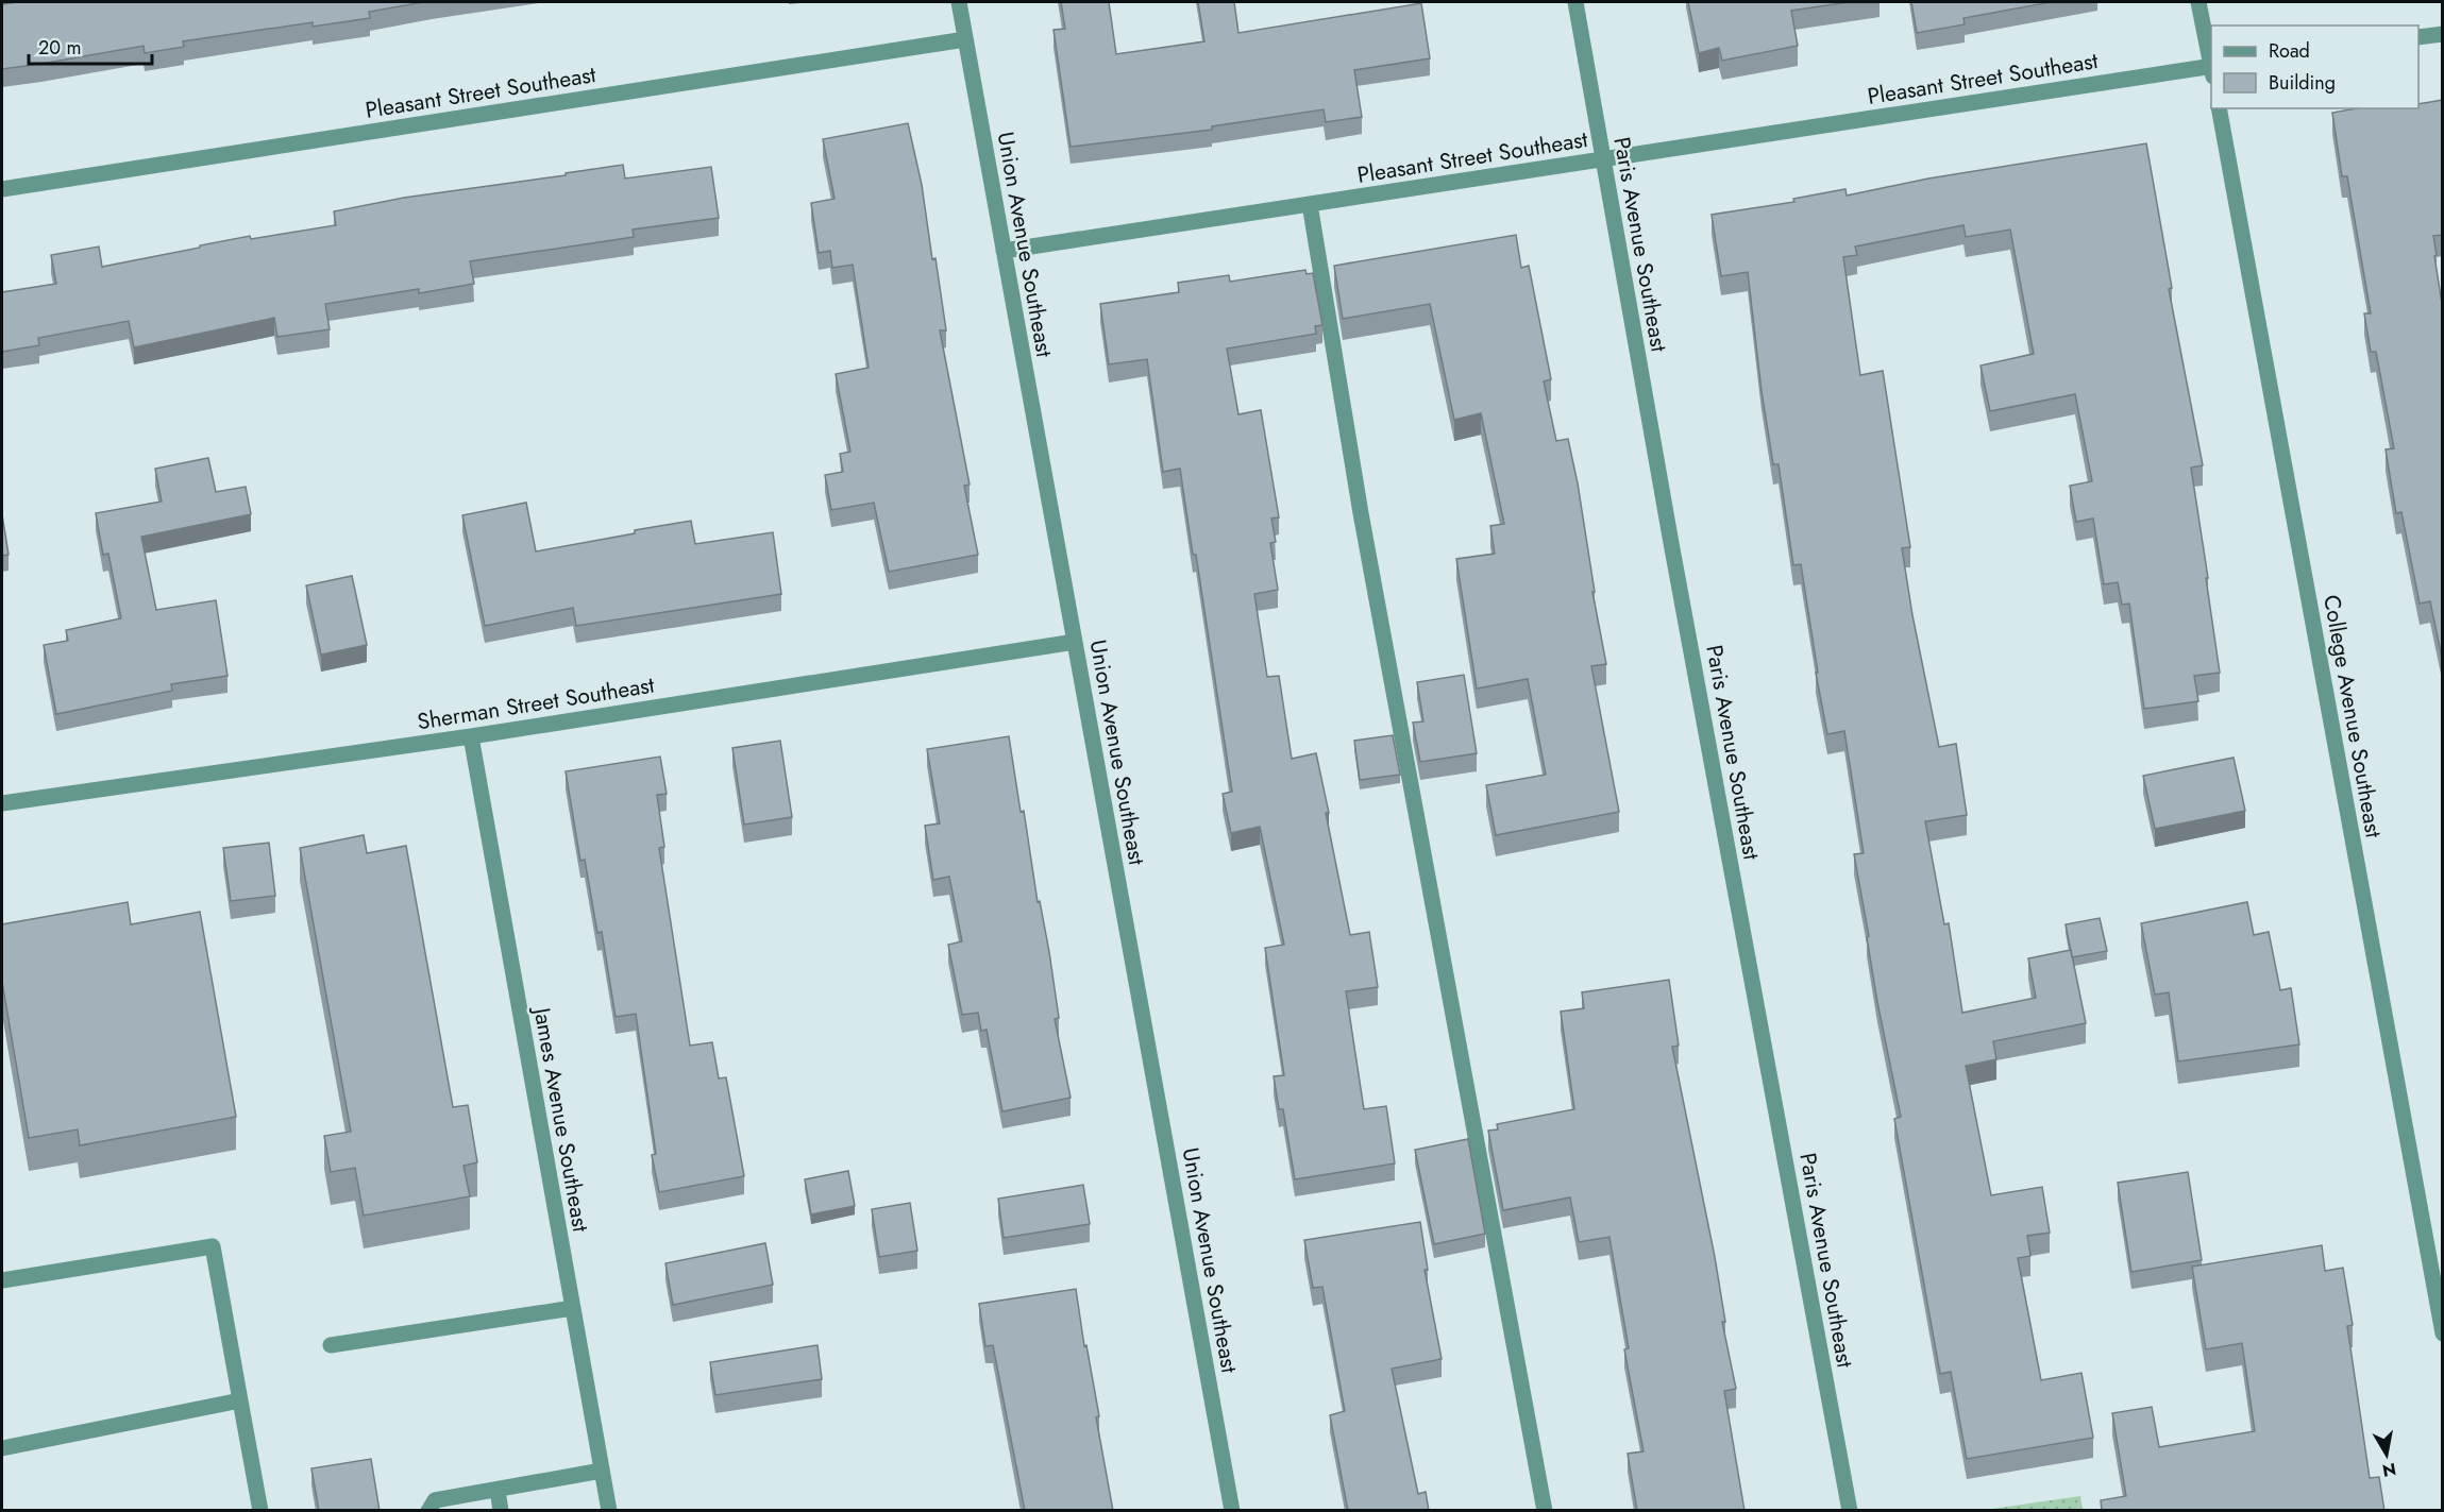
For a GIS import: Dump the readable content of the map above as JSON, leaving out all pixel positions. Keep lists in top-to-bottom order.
{
  "streets": {
    "street": [
      "Pleasant Street Southeast",
      "Union Avenue Southeast",
      "Paris Avenue Southeast",
      "Sherman Street Southeast",
      "College Avenue Southeast",
      "James Avenue Southeast"
    ]
  },
  "crossings": [
    ["Pleasant Street Southeast", "Union Avenue Southeast"],
    ["Pleasant Street Southeast", "Paris Avenue Southeast"],
    ["Union Avenue Southeast", "Sherman Street Southeast"],
    ["Sherman Street Southeast", "James Avenue Southeast"]
  ],
  "legend": ["Road", "Building"],
  "scale_bar": "20 m",
  "north": "bottom"
}
